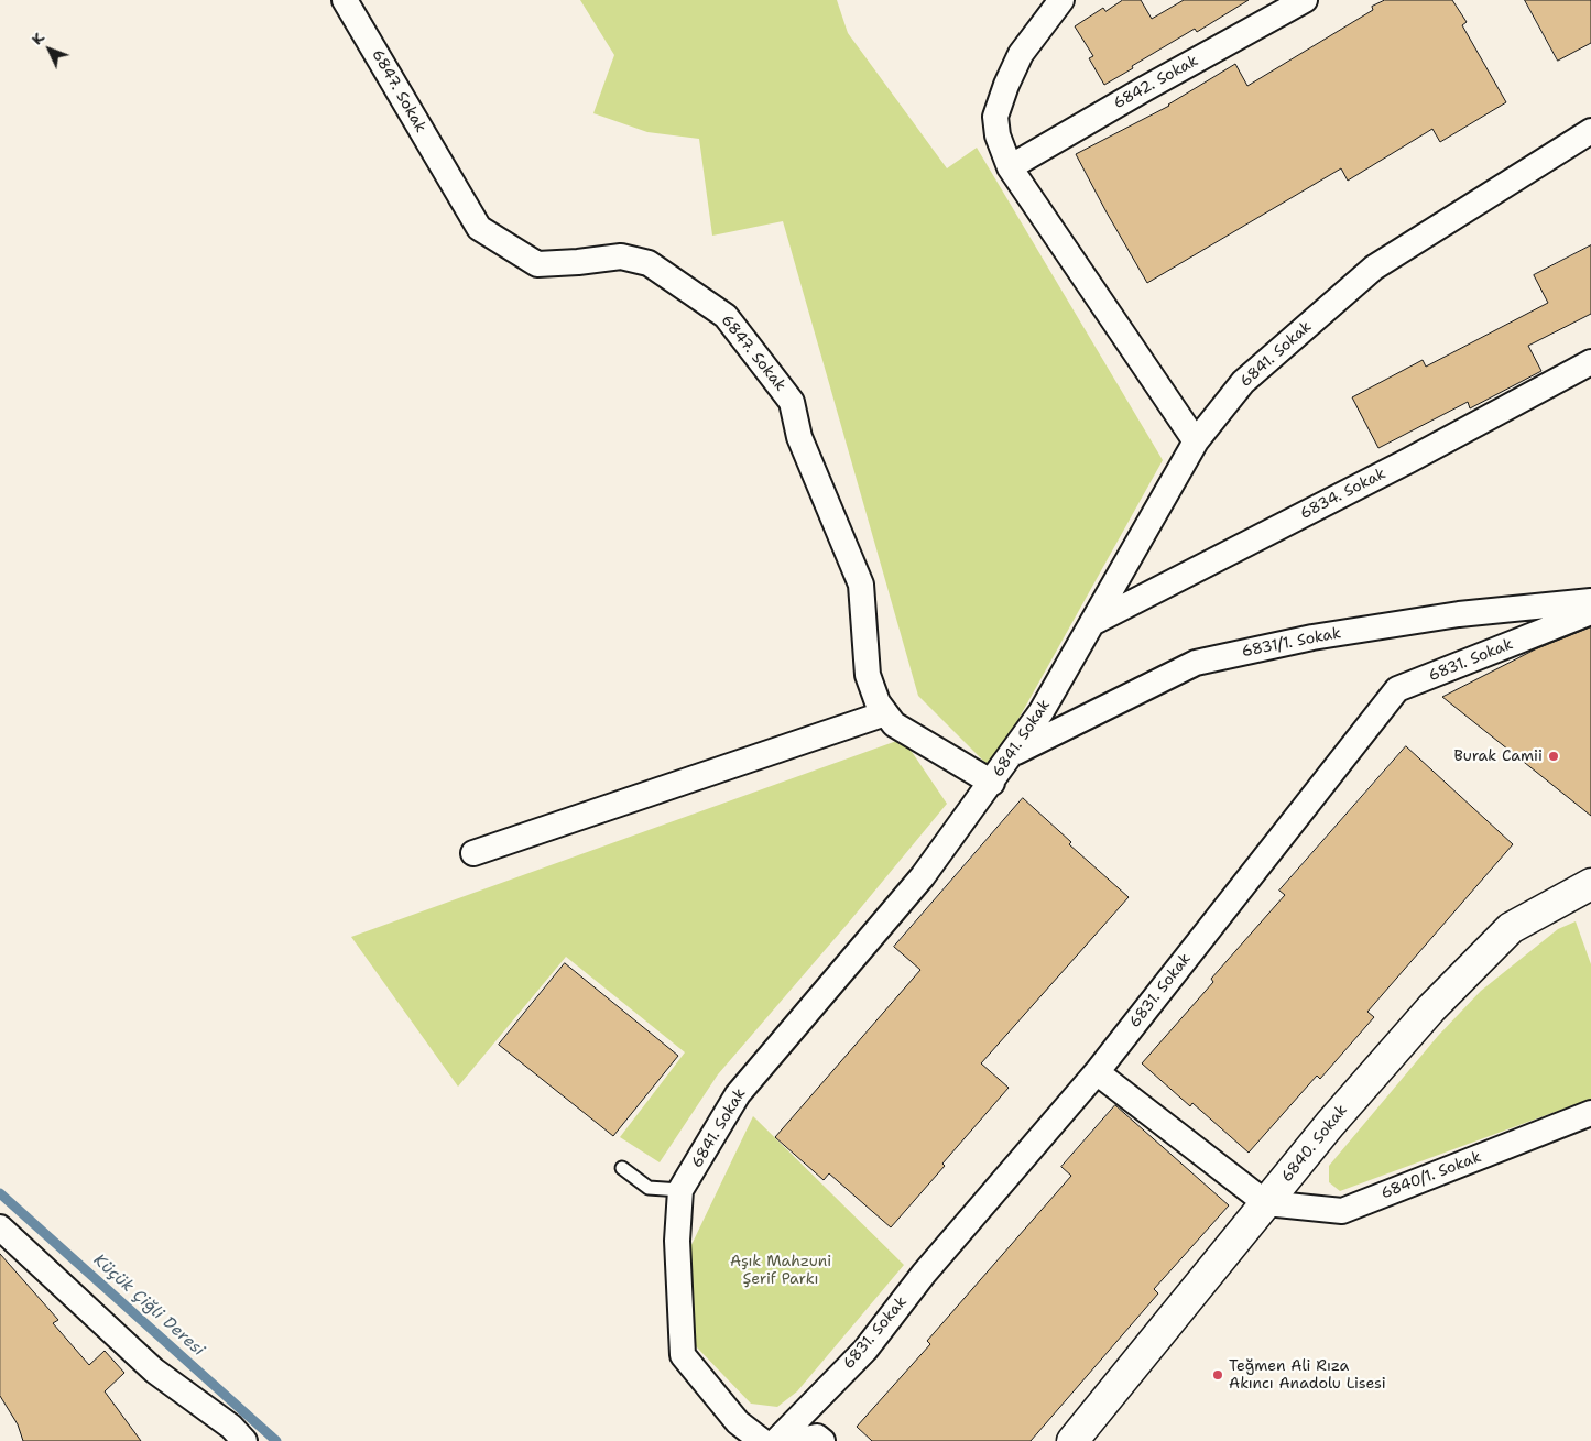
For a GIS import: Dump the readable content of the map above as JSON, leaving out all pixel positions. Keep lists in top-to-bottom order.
{
  "streets": {
    "street": [
      "6842. Sokak",
      "6847. Sokak",
      "6841. Sokak",
      "6834. Sokak",
      "6831/1. Sokak",
      "6831. Sokak",
      "6840. Sokak",
      "6840/1. Sokak"
    ]
  },
  "crossings": [
    ["6847. Sokak", "6841. Sokak"],
    ["6841. Sokak", "6834. Sokak"],
    ["6841. Sokak", "6831/1. Sokak"],
    ["6840. Sokak", "6840/1. Sokak"]
  ],
  "water": ["Küçük Çiğli Deresi"],
  "parks": ["Aşık Mahzuni Şerif Parkı"],
  "places": ["Burak Camii", "Teğmen Ali Rıza Akıncı Anadolu Lisesi"],
  "north": "top left"
}
